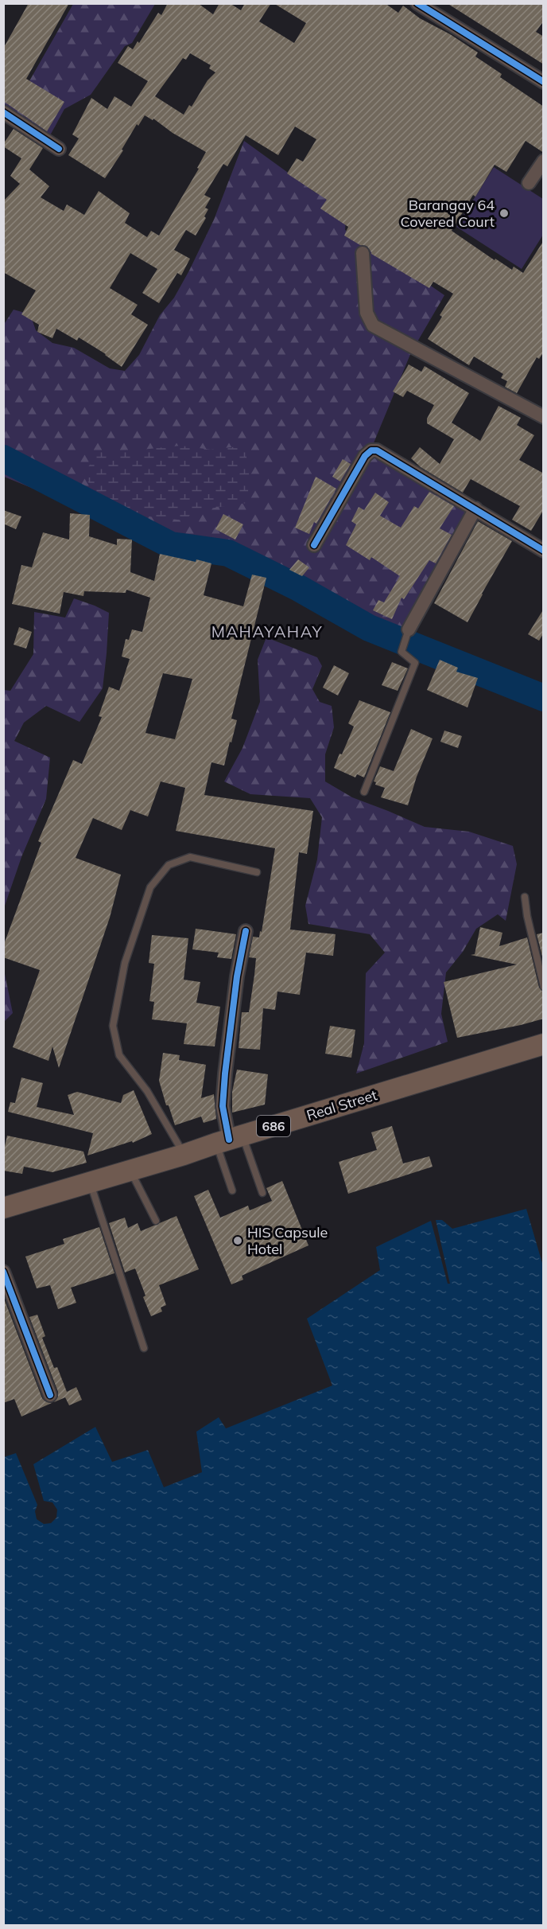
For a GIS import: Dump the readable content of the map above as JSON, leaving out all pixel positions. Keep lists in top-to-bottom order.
{
  "streets": {
    "main road": ["Real Street", "686"]
  },
  "districts": ["MAHAYAHAY"],
  "places": ["Barangay 64 Covered Court", "HIS Capsule Hotel"]
}
